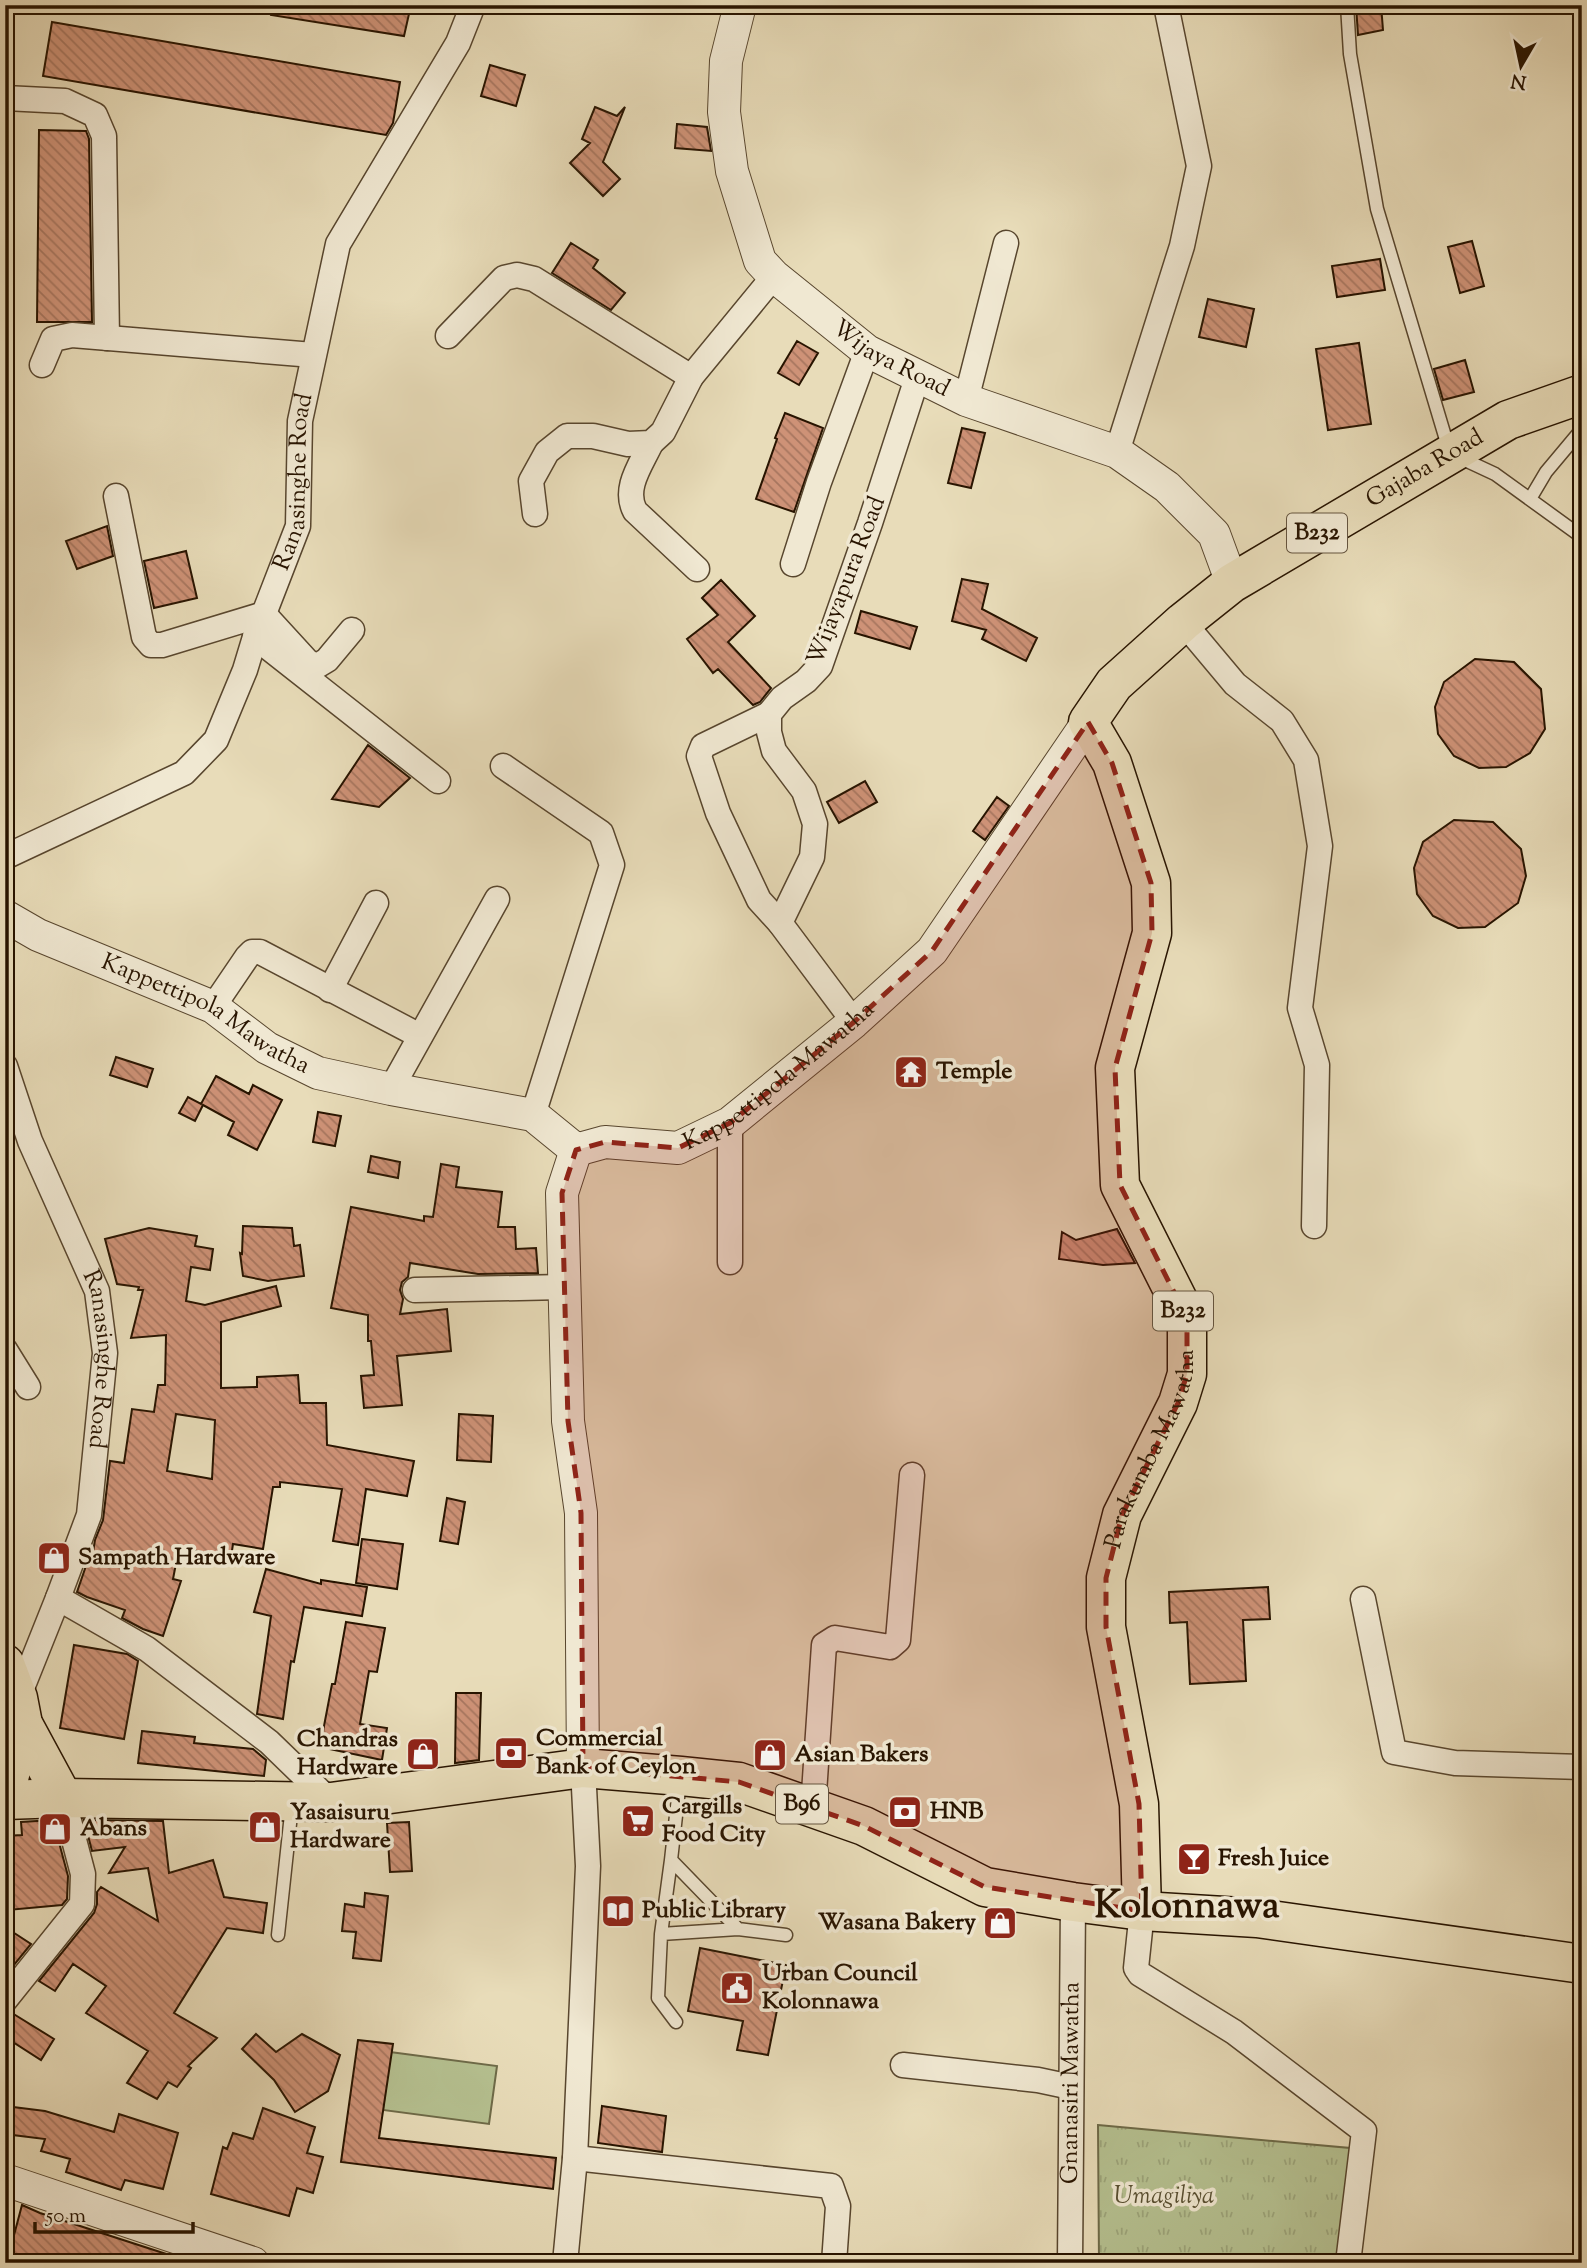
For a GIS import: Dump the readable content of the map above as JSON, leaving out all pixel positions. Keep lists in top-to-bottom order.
{
  "streets": {
    "main road": [
      "Gajaba Road",
      "B232",
      "Parakumba Mawatha",
      "B96"
    ],
    "street": [
      "Wijaya Road",
      "Ranasinghe Road",
      "Wijayapura Road",
      "Kappettipola Mawatha",
      "Gnanasiri Mawatha"
    ]
  },
  "crossings": [
    ["Wijaya Road", "Gajaba Road"],
    ["Wijaya Road", "Wijayapura Road"],
    ["Gajaba Road", "Kappettipola Mawatha"],
    ["Gajaba Road", "Parakumba Mawatha"],
    ["Kappettipola Mawatha", "Parakumba Mawatha"],
    ["Parakumba Mawatha", "B96"],
    ["B96", "Gnanasiri Mawatha"]
  ],
  "districts": ["Kolonnawa"],
  "parks": ["Umagiliya"],
  "places": {
    "temple": ["Temple"],
    "shop": [
      "Sampath Hardware",
      "Chandras Hardware",
      "Asian Bakers",
      "Yasaisuru Hardware",
      "Abans",
      "Wasana Bakery"
    ],
    "bank": ["Commercial Bank of Ceylon", "HNB"],
    "supermarket": ["Cargills Food City"],
    "bar": ["Fresh Juice"],
    "library": ["Public Library"],
    "public building": ["Urban Council Kolonnawa"]
  },
  "scale_bar": "50 m",
  "north": "bottom"
}
